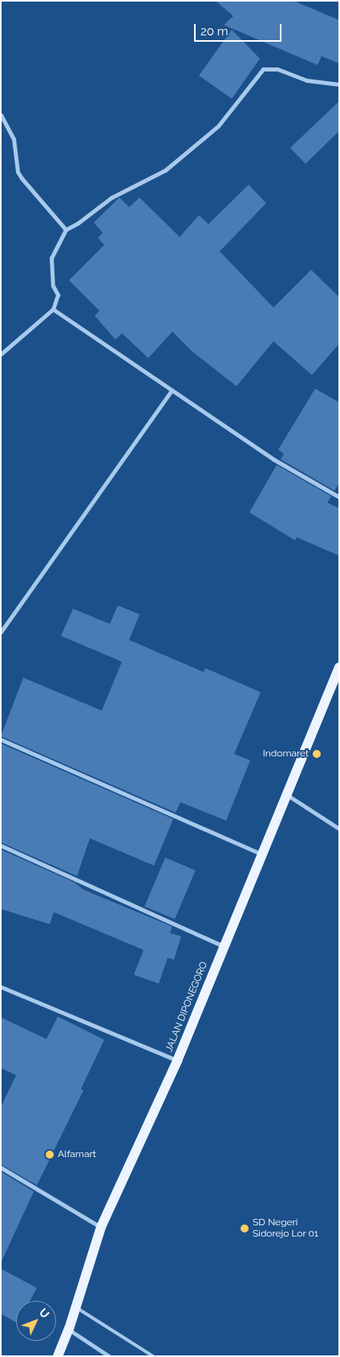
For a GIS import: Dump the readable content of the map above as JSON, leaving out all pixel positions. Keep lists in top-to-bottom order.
{
  "streets": {
    "main road": ["JALAN DIPONEGORO"]
  },
  "places": ["Indomaret", "Alfamart", "SD Negeri Sidorejo Lor 01"],
  "scale_bar": "20 m",
  "north": "top right"
}
